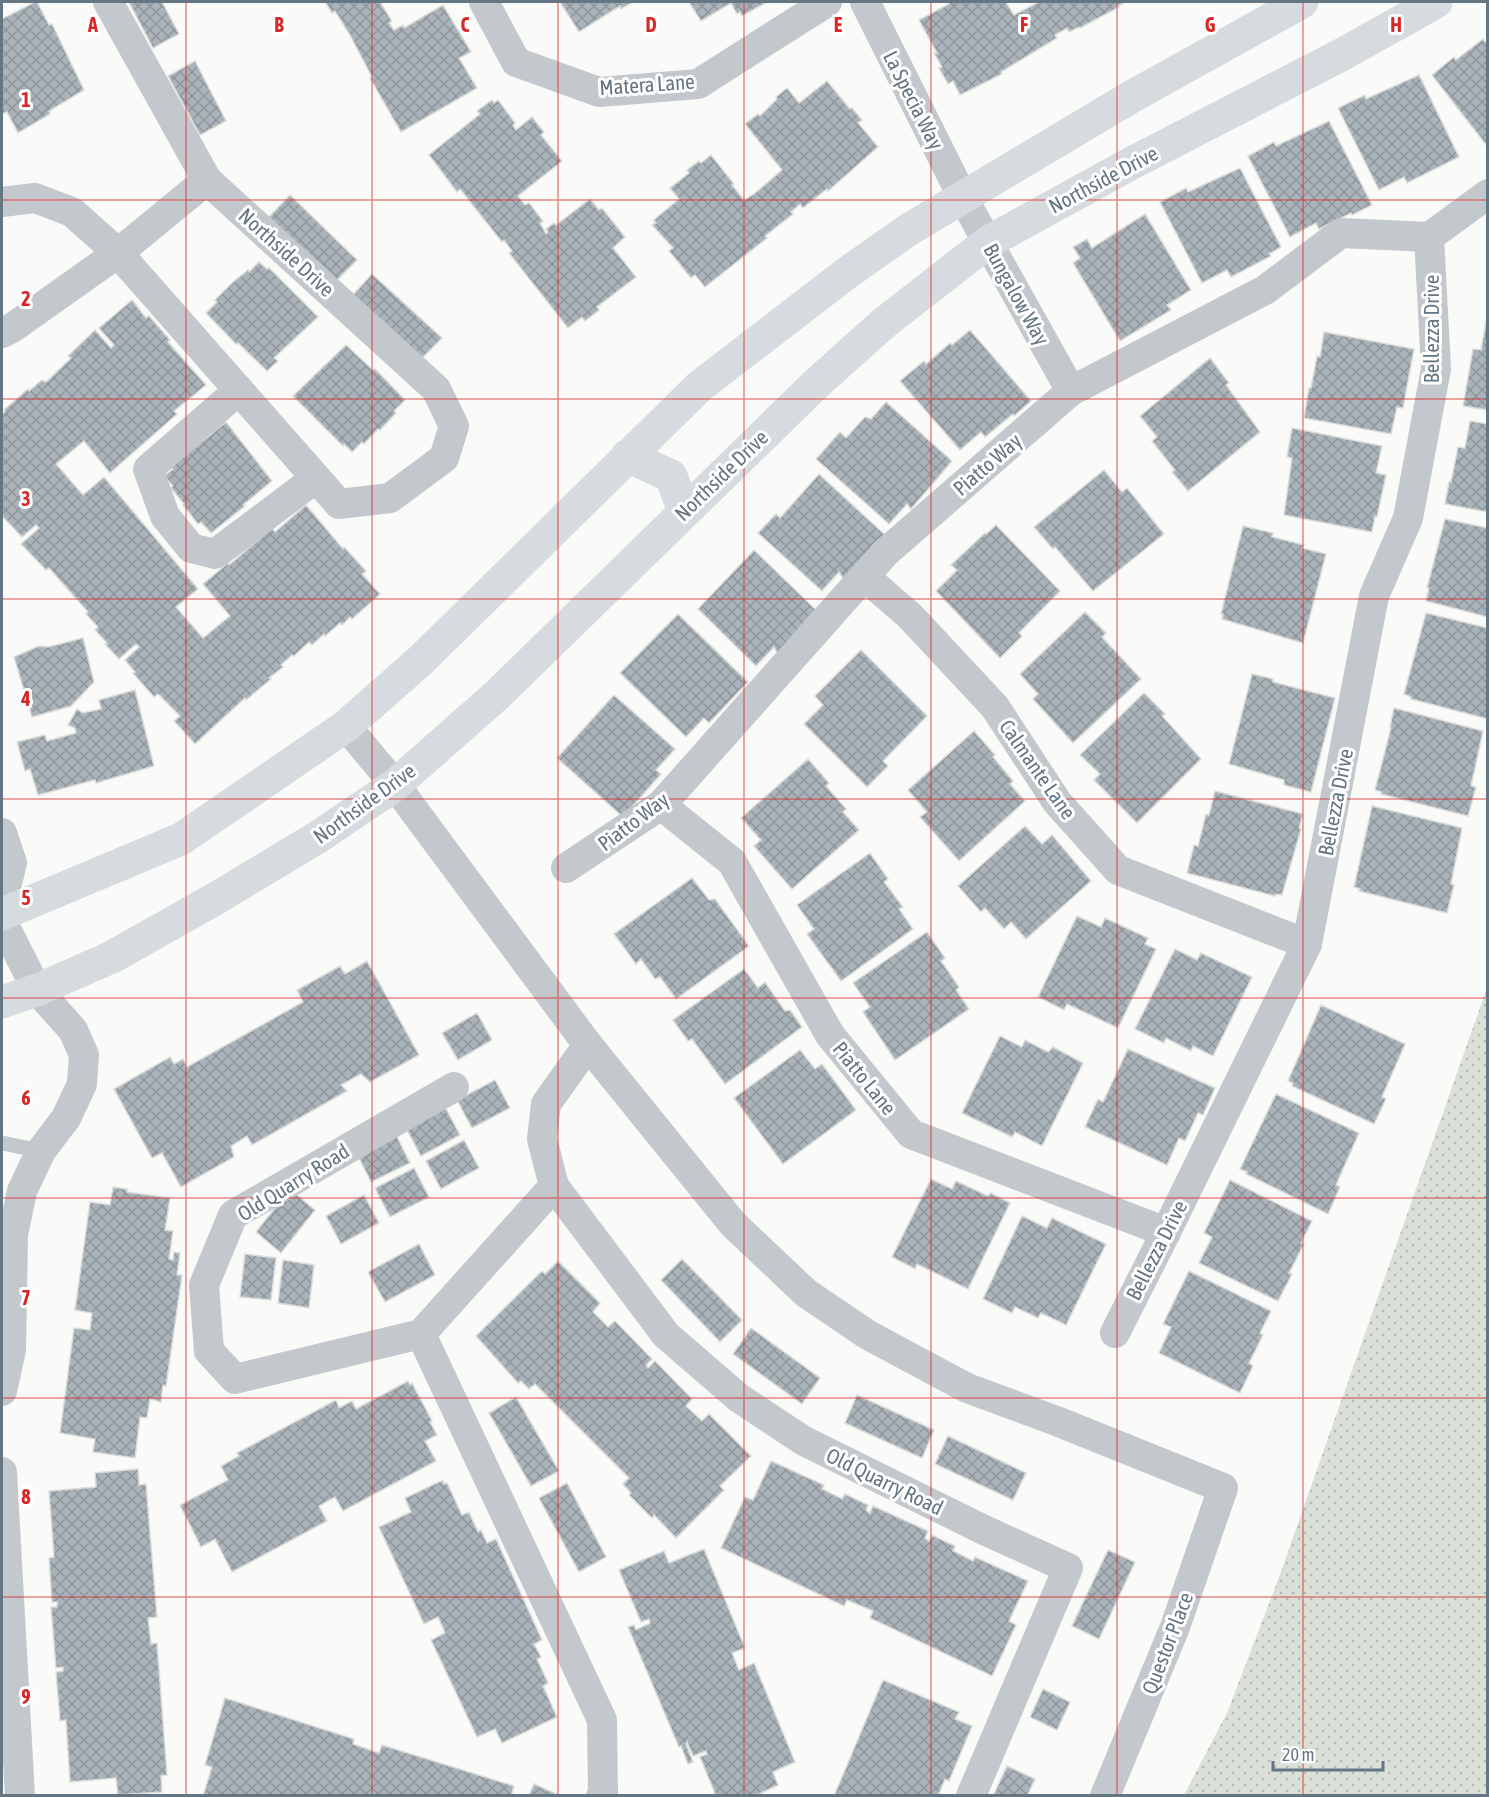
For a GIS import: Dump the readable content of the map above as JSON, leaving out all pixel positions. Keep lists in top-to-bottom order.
{
  "streets": {
    "street": [
      "Matera Lane",
      "La Specia Way",
      "Northside Drive",
      "Bungalow Way",
      "Bellezza Drive",
      "Piatto Way",
      "Calmante Lane",
      "Piatto Lane",
      "Old Quarry Road",
      "Questor Place"
    ]
  },
  "crossings": [
    ["La Specia Way", "Bungalow Way"],
    ["Northside Drive", "Bungalow Way"],
    ["Bungalow Way", "Piatto Way"],
    ["Bellezza Drive", "Piatto Way"],
    ["Bellezza Drive", "Calmante Lane"],
    ["Bellezza Drive", "Piatto Lane"],
    ["Piatto Way", "Calmante Lane"],
    ["Piatto Way", "Piatto Lane"],
    ["Old Quarry Road", "Questor Place"]
  ],
  "scale_bar": "20 m",
  "grid": {
    "columns": [
      "A",
      "B",
      "C",
      "D",
      "E",
      "F",
      "G",
      "H"
    ],
    "rows": [
      "1",
      "2",
      "3",
      "4",
      "5",
      "6",
      "7",
      "8",
      "9"
    ]
  }
}
